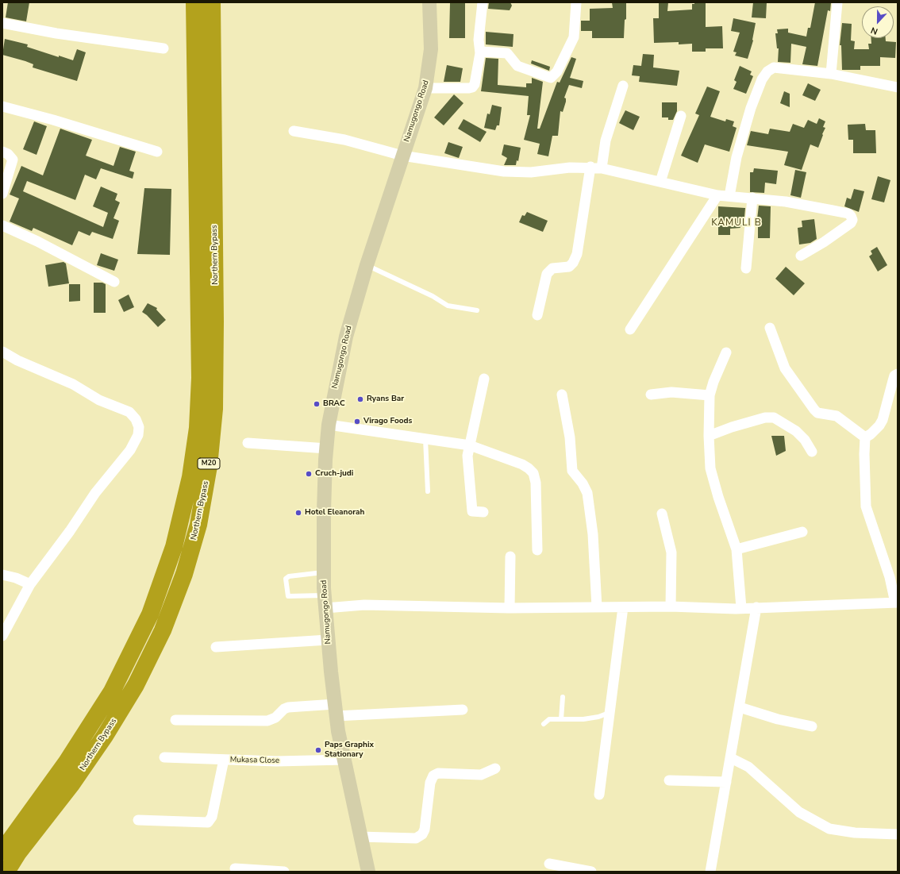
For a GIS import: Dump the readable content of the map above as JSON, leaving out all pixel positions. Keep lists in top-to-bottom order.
{
  "streets": {
    "highway": ["Northern Bypass", "M20"],
    "main road": ["Namugongo Road"],
    "street": ["Mukasa Close"]
  },
  "crossings": [
    ["Namugongo Road", "Mukasa Close"]
  ],
  "districts": ["KAMULI B"],
  "places": [
    "Ryans Bar",
    "BRAC",
    "Virago Foods",
    "Cruch-judi",
    "Hotel Eleanorah",
    "Paps Graphix Stationary"
  ],
  "north": "bottom"
}
